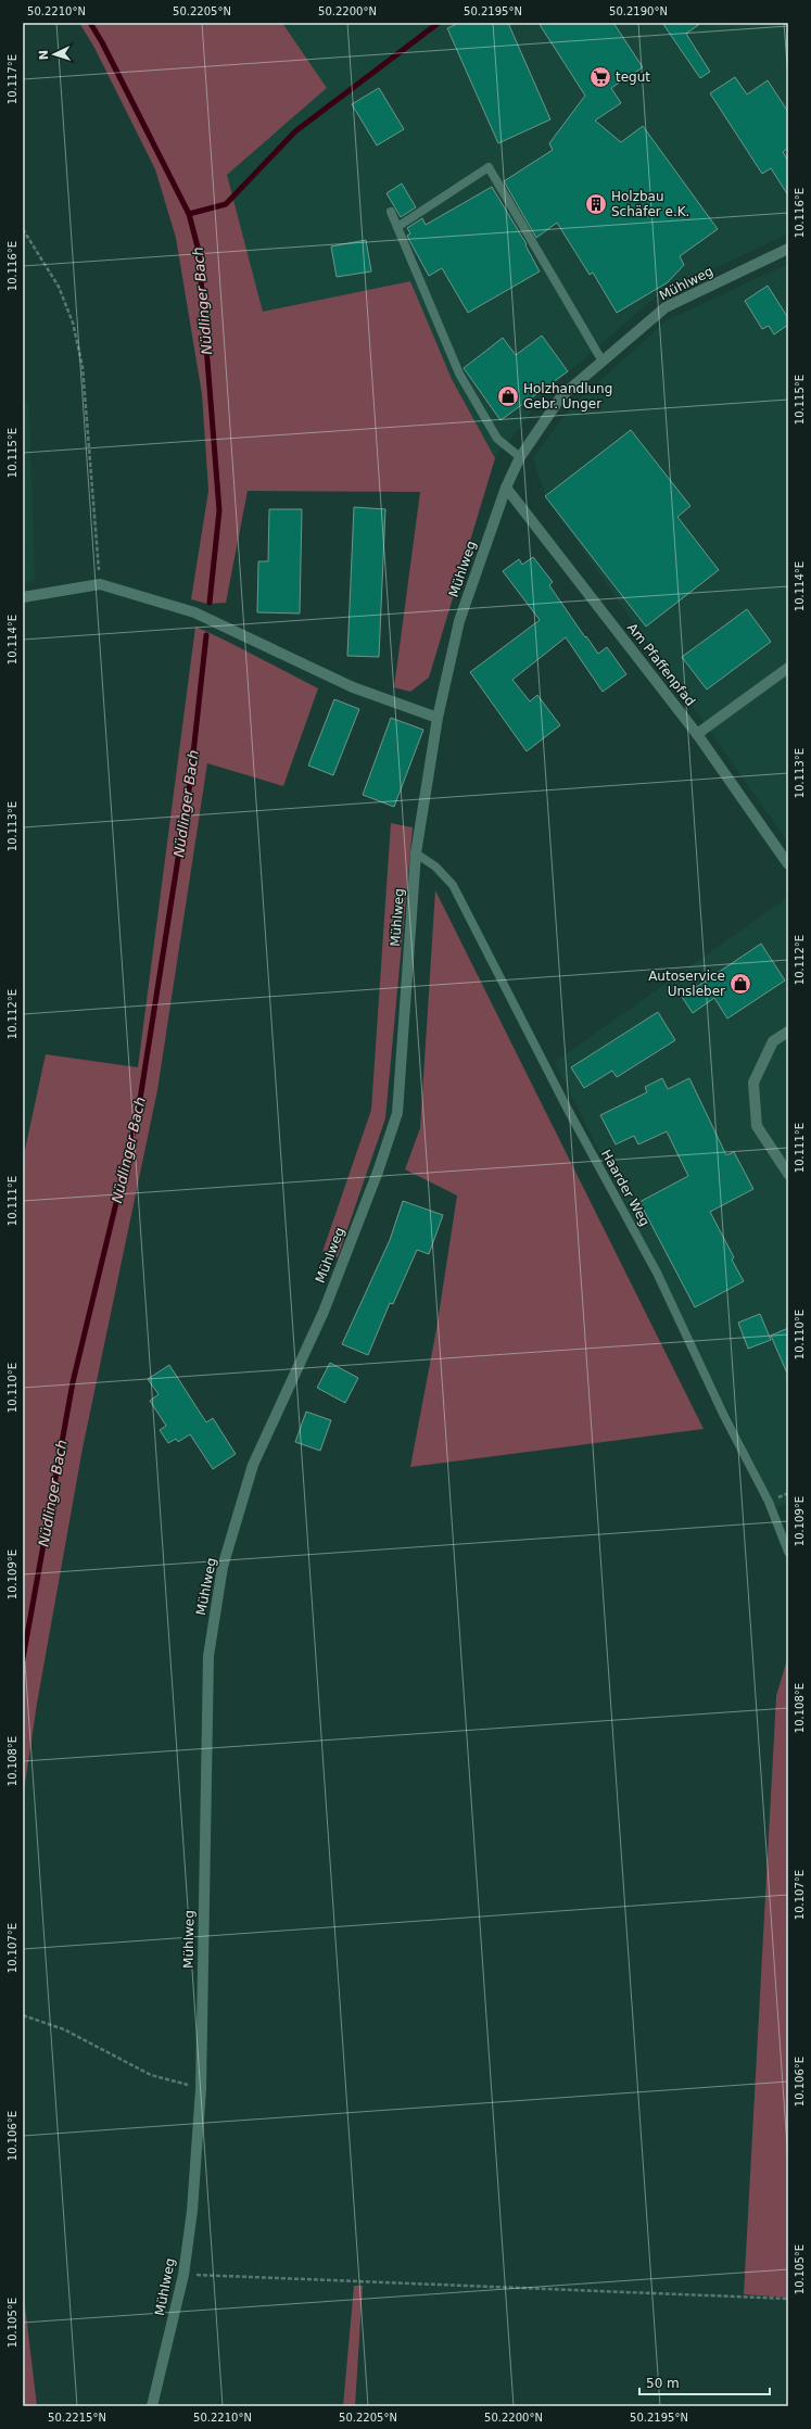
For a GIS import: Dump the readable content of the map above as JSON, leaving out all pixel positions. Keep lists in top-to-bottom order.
{
  "streets": {
    "street": ["Mühlweg", "Am Pfaffenpfad"],
    "lane": ["Haarder Weg"]
  },
  "crossings": [
    ["Mühlweg", "Am Pfaffenpfad"],
    ["Mühlweg", "Haarder Weg"]
  ],
  "water": ["Nüdlinger Bach"],
  "places": {
    "supermarket": ["tegut"],
    "building": ["Holzbau Schäfer e.K."],
    "shop": ["Holzhandlung Gebr. Unger", "Autoservice Unsleber"]
  },
  "scale_bar": "50 m",
  "north": "left",
  "coordinates": [
    "50.2210°N",
    "50.2205°N",
    "50.2200°N",
    "50.2195°N",
    "50.2190°N",
    "10.117°E",
    "10.116°E",
    "10.115°E",
    "10.114°E",
    "10.113°E",
    "10.112°E",
    "10.111°E",
    "10.110°E",
    "10.109°E",
    "10.108°E",
    "10.107°E",
    "10.106°E",
    "10.105°E",
    "50.2215°N"
  ]
}
